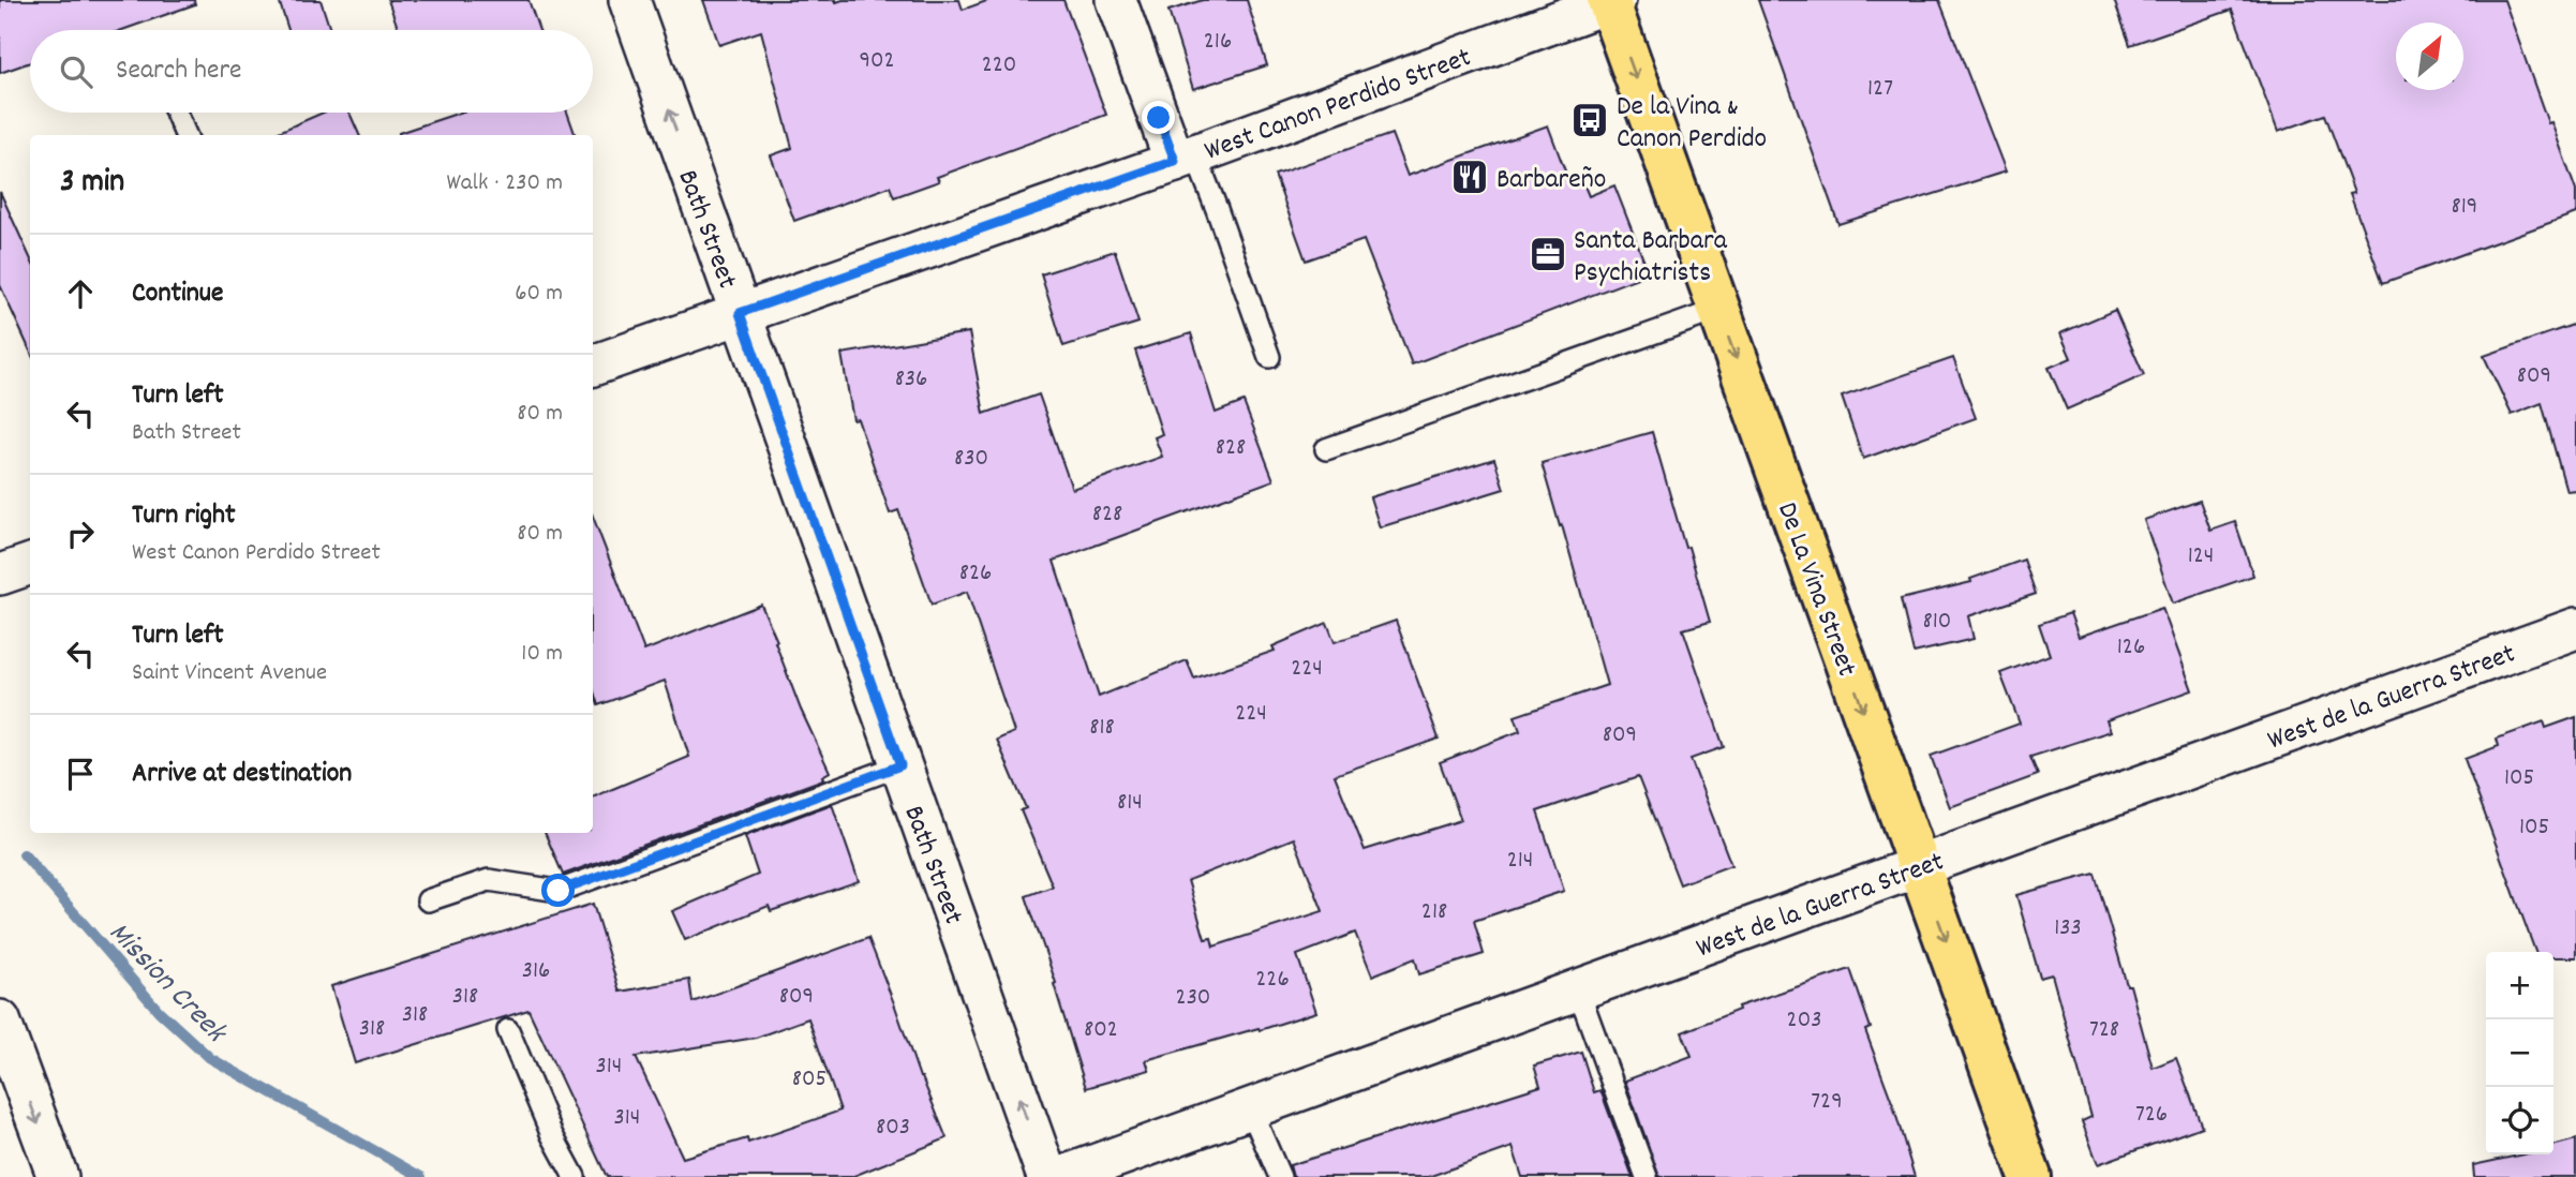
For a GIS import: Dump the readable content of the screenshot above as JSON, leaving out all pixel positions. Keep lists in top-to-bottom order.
{
  "streets": {
    "main road": ["De La Vina Street"],
    "street": ["West Canon Perdido Street", "Bath Street", "West de la Guerra Street"]
  },
  "crossings": [
    ["West Canon Perdido Street", "Bath Street"],
    ["West Canon Perdido Street", "De La Vina Street"],
    ["De La Vina Street", "West de la Guerra Street"]
  ],
  "one_way": ["Bath Street", "De La Vina Street"],
  "water": ["Mission Creek"],
  "places": {
    "bus stop": ["De la Vina & Canon Perdido"],
    "restaurant": ["Barbareño"],
    "office": ["Santa Barbara Psychiatrists"]
  },
  "house_numbers": [
    "216",
    "902",
    "220",
    "127",
    "819",
    "809",
    "836",
    "828",
    "830",
    "828",
    "124",
    "826",
    "810",
    "126",
    "224",
    "224",
    "818",
    "809",
    "105",
    "814",
    "105",
    "214",
    "218",
    "133",
    "316",
    "226",
    "318",
    "809",
    "230",
    "318",
    "203",
    "318",
    "802",
    "728",
    "314",
    "805",
    "729",
    "726",
    "314",
    "803"
  ],
  "north": "top right",
  "page": {
    "search": "Search here",
    "heading": ["3 min", "Walk · 230 m"],
    "list": [
      ["Continue", "60 m"],
      ["Turn left", "Bath Street", "80 m"],
      ["Turn right", "West Canon Perdido Street", "80 m"],
      ["Turn left", "Saint Vincent Avenue", "10 m"],
      "Arrive at destination"
    ],
    "map_buttons": ["+", "−"]
  }
}
